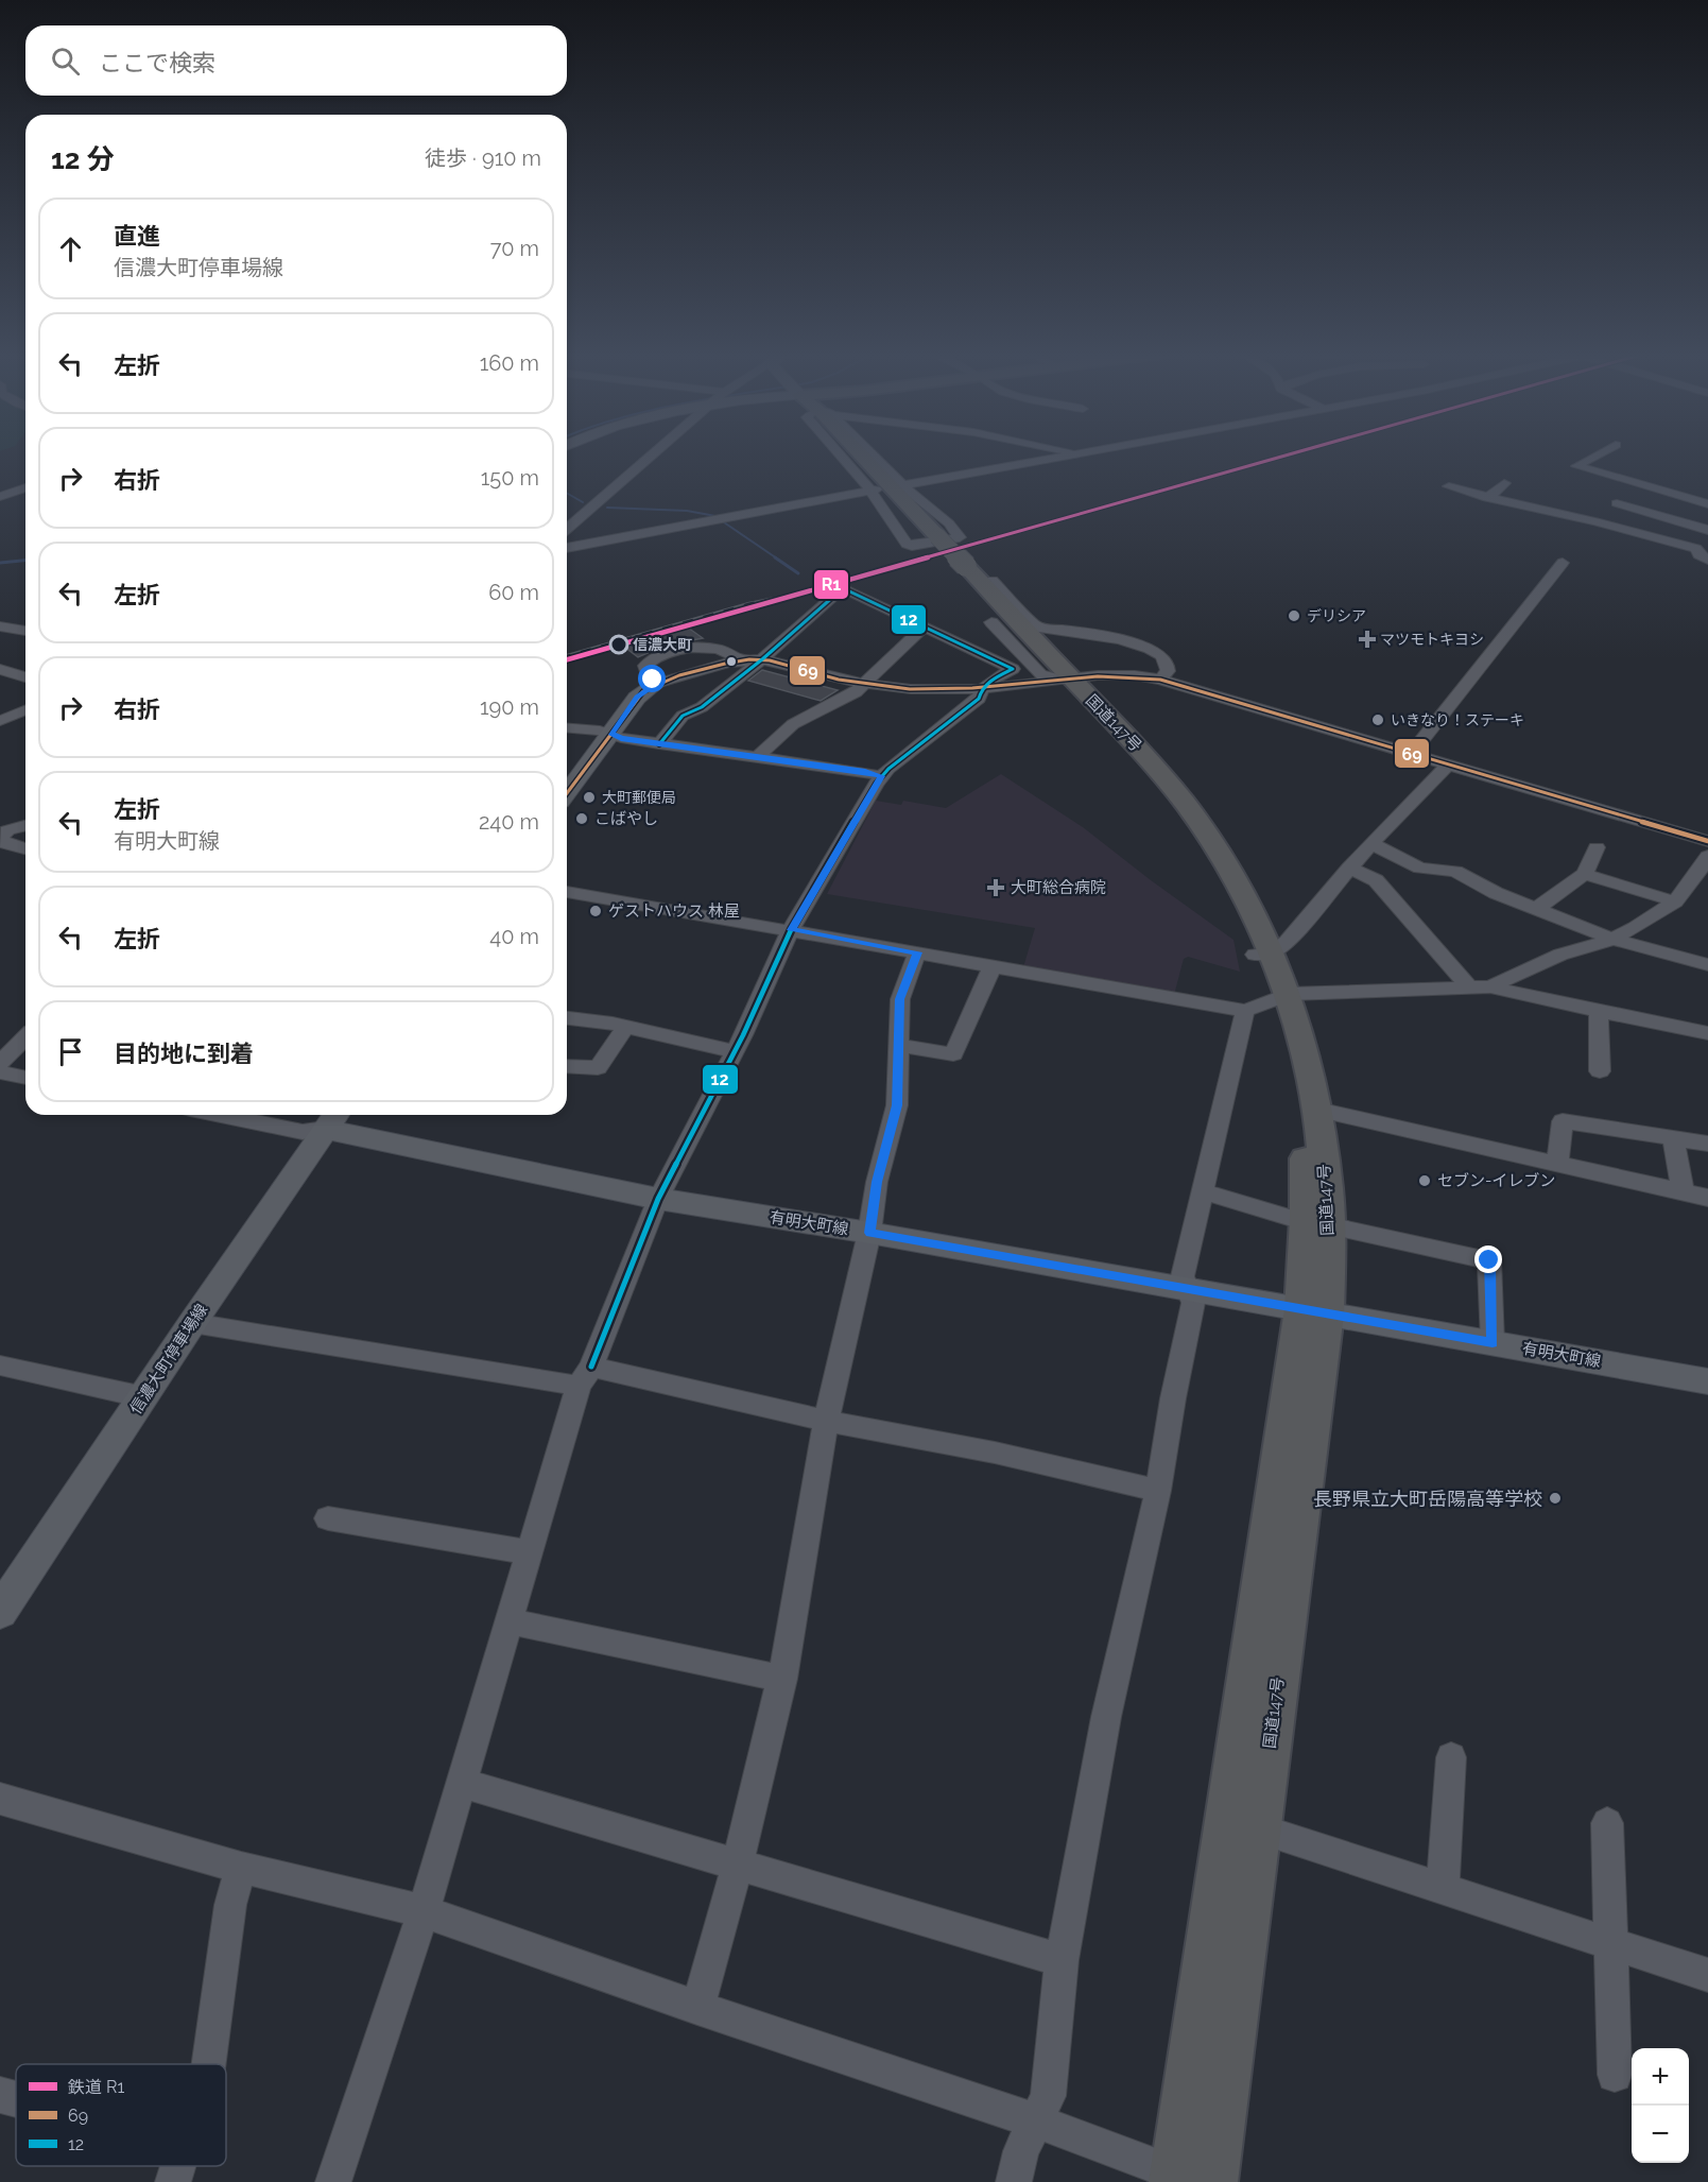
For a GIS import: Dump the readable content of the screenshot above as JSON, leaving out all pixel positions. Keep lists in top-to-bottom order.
{
  "streets": {
    "highway": ["国道147号"],
    "main road": ["有明大町線", "信濃大町停車場線"]
  },
  "crossings": [
    ["国道147号", "有明大町線"],
    ["有明大町線", "信濃大町停車場線"]
  ],
  "places": {
    "other": [
      "デリシア",
      "信濃大町",
      "いきなり！ステーキ",
      "大町郵便局",
      "こばやし",
      "ゲストハウス 林屋",
      "セブン-イレブン",
      "長野県立大町岳陽高等学校"
    ],
    "health": ["マツモトキヨシ", "大町総合病院"]
  },
  "lines": ["rail line R1", "transit line 12", "transit line 69"],
  "legend": ["鉄道 R1", "69", "12"],
  "page": {
    "search": "ここで検索",
    "heading": ["12 分", "徒歩 · 910 m"],
    "list": [
      ["直進", "信濃大町停車場線", "70 m"],
      ["左折", "160 m"],
      ["右折", "150 m"],
      ["左折", "60 m"],
      ["右折", "190 m"],
      ["左折", "有明大町線", "240 m"],
      ["左折", "40 m"],
      "目的地に到着"
    ],
    "map_buttons": ["+", "−"]
  }
}
